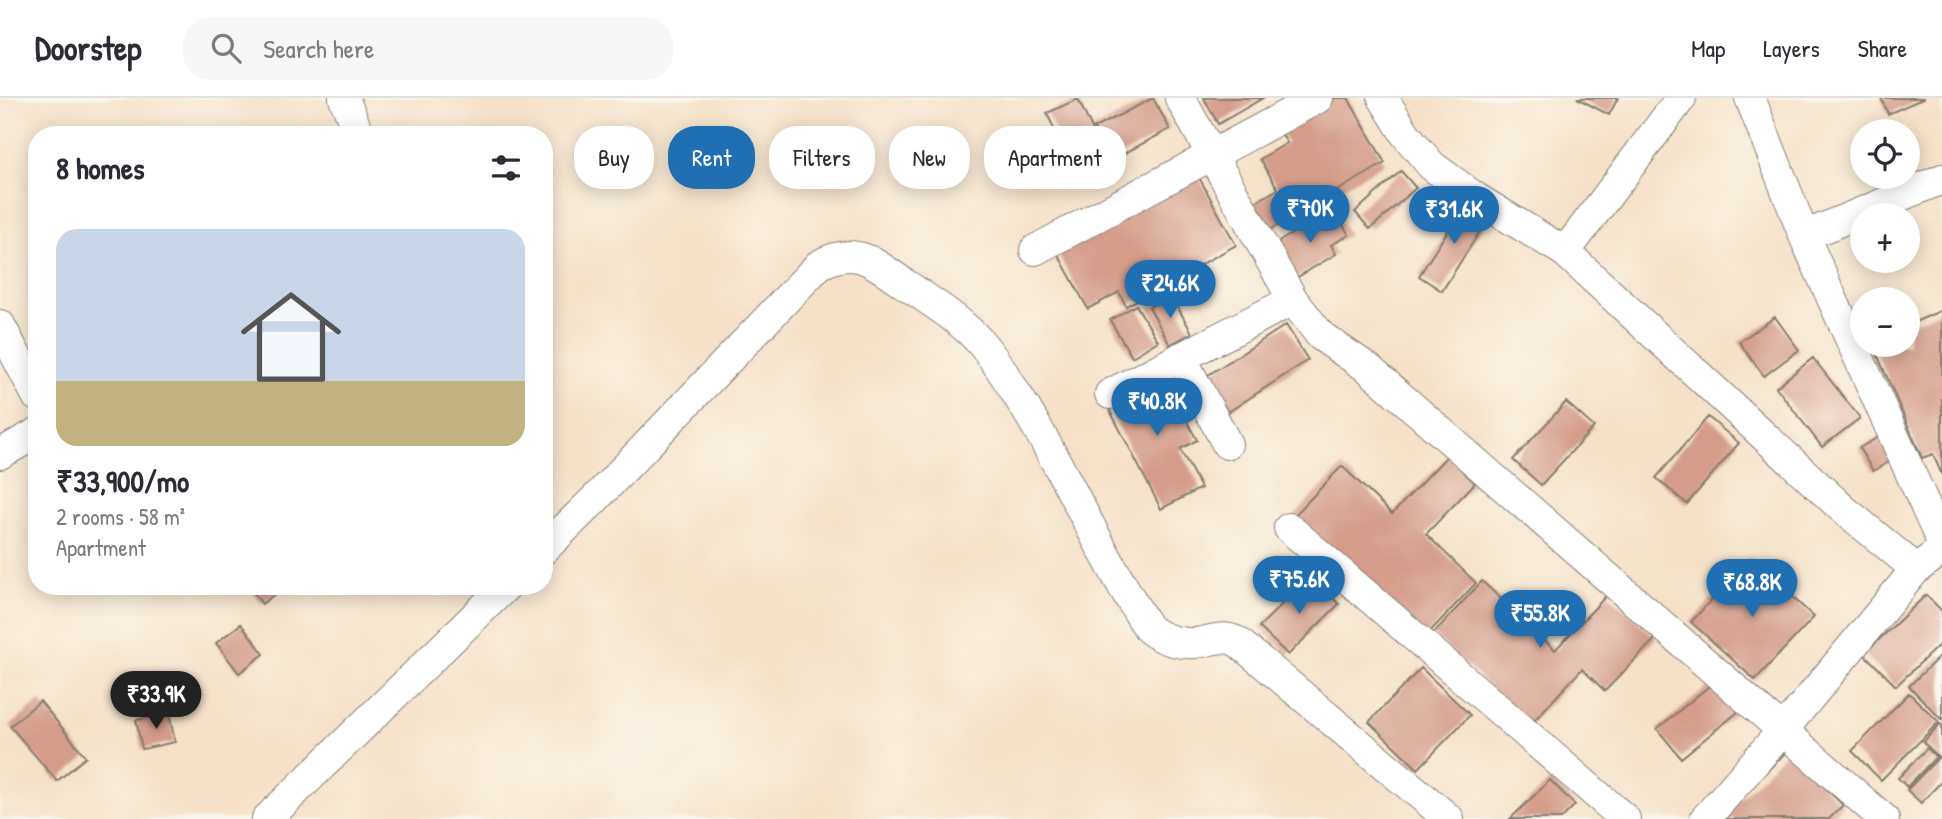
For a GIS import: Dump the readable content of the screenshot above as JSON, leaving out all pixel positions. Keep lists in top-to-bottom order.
{
  "page": {
    "header": "Doorstep",
    "search": "Search here",
    "nav": ["Map", "Layers", "Share"],
    "map_buttons": ["+", "−"],
    "chip": [
      "Buy",
      "Rent",
      "Filters",
      "New",
      "Apartment"
    ],
    "heading": "8 homes",
    "price": [
      "₹70K",
      "₹31.6K",
      "₹24.6K",
      "₹40.8K",
      "₹75.6K",
      "₹68.8K",
      "₹55.8K",
      "₹33.9K"
    ],
    "list": [
      {
        "name": "₹33,900/mo",
        "note": "2 rooms · 58 m² · Apartment"
      }
    ]
  }
}
